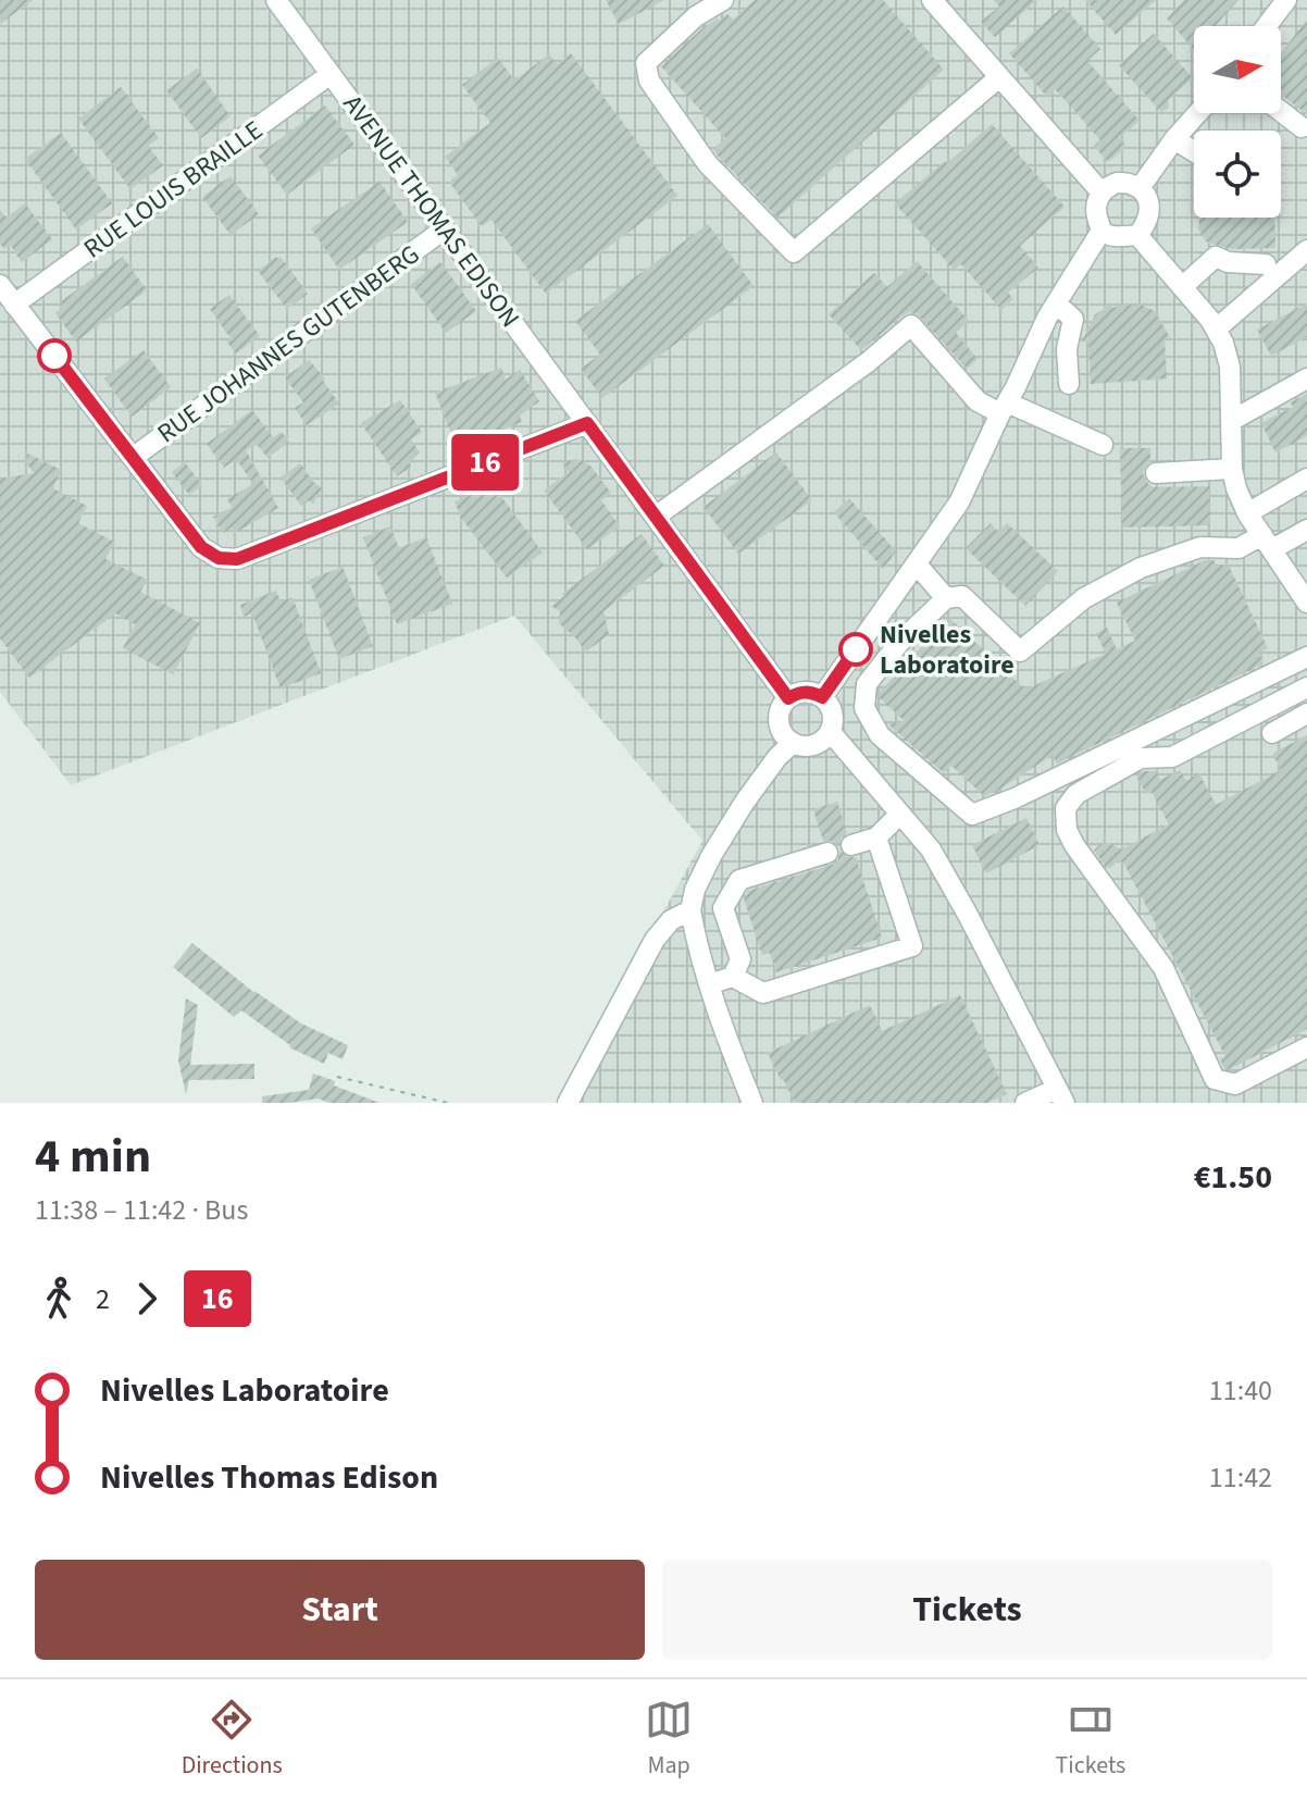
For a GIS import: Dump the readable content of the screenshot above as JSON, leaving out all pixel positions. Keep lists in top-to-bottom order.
{
  "streets": {
    "street": ["RUE LOUIS BRAILLE", "AVENUE THOMAS EDISON", "RUE JOHANNES GUTENBERG"]
  },
  "crossings": [
    ["RUE LOUIS BRAILLE", "AVENUE THOMAS EDISON"],
    ["AVENUE THOMAS EDISON", "RUE JOHANNES GUTENBERG"]
  ],
  "places": ["Nivelles Laboratoire"],
  "lines": ["bus line 16"],
  "north": "right",
  "page": {
    "on_map": "16",
    "heading": ["4 min", "11:38 – 11:42 · Bus", "€1.50"],
    "legs": ["2", "16"],
    "list": [
      {
        "name": "Nivelles Laboratoire",
        "value": "11:40"
      },
      {
        "name": "Nivelles Thomas Edison",
        "value": "11:42"
      }
    ],
    "buttons": ["Start", "Tickets"],
    "tabs": ["Directions", "Map", "Tickets"]
  }
}
